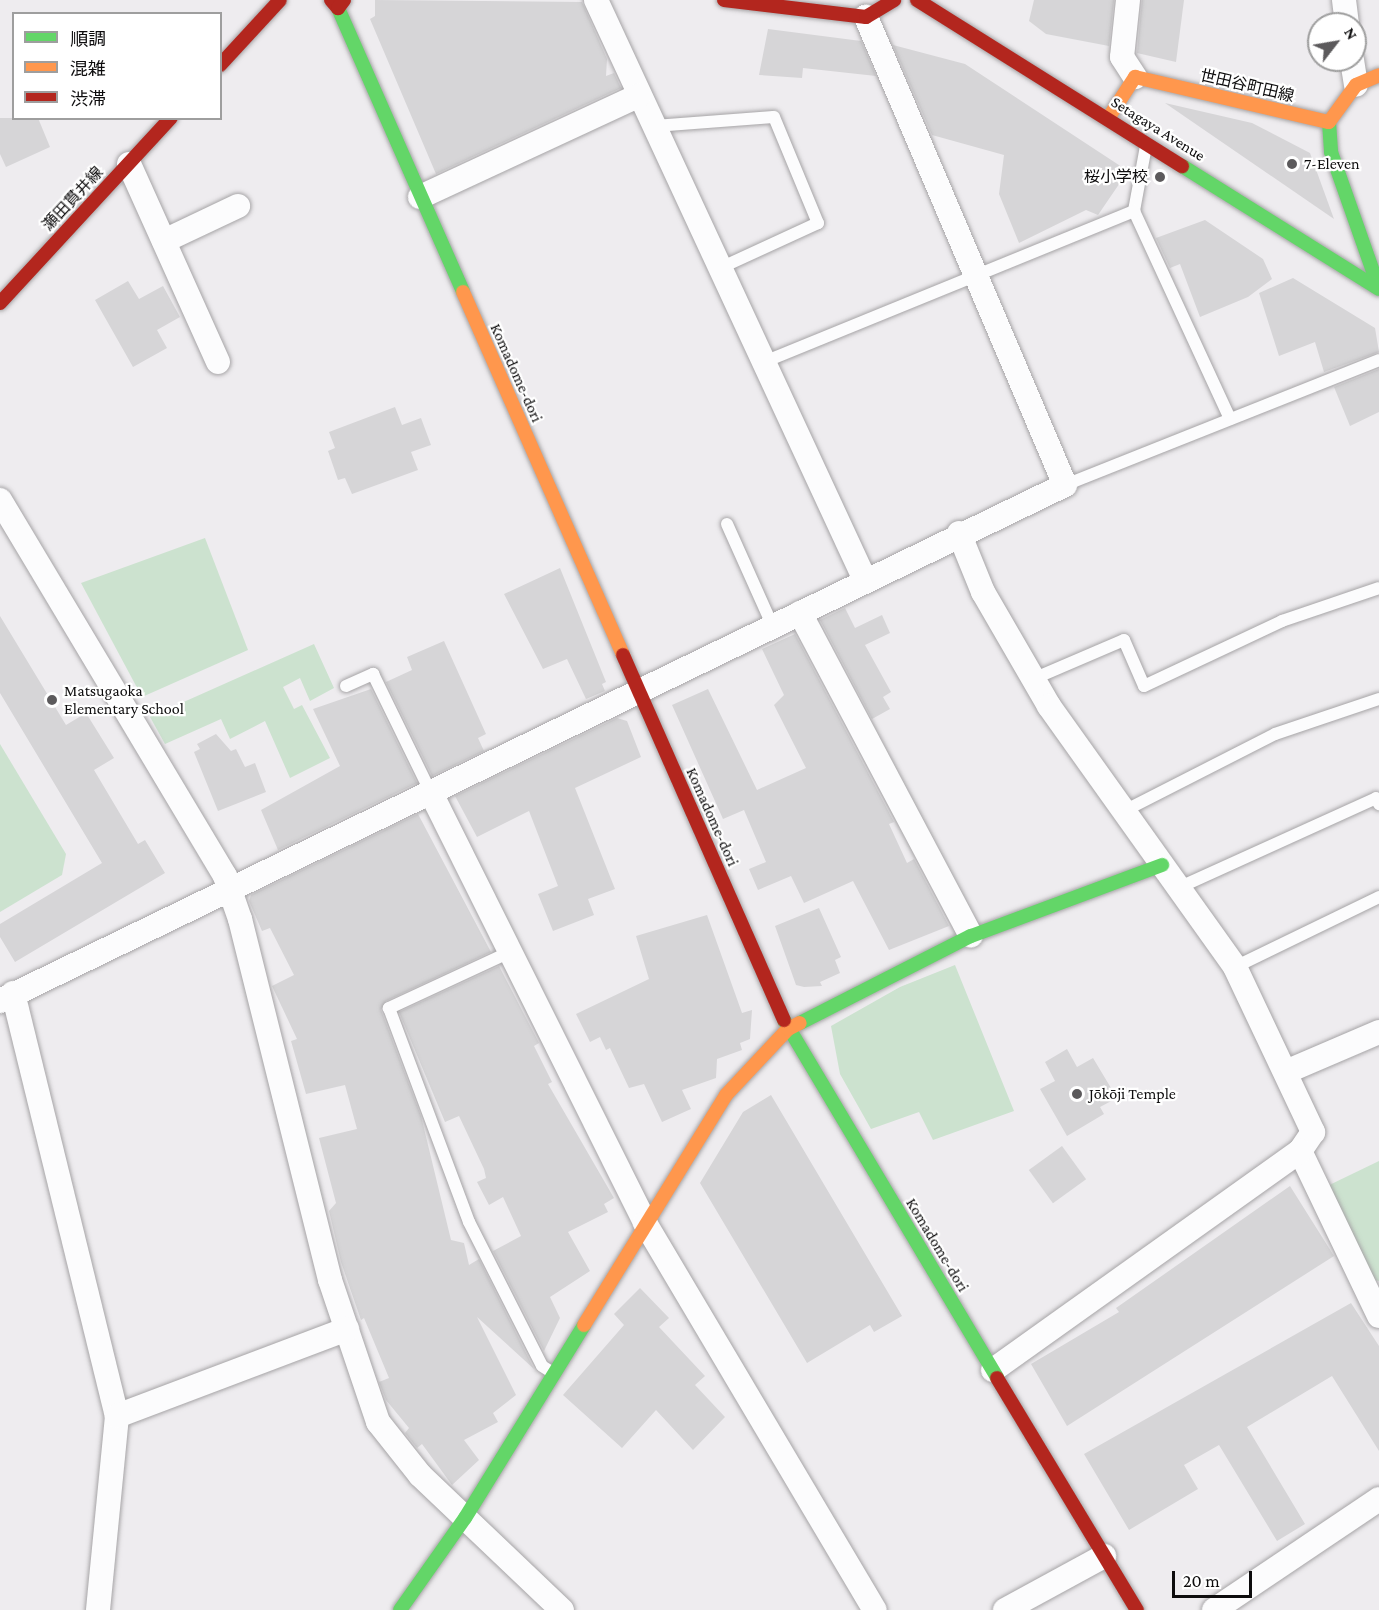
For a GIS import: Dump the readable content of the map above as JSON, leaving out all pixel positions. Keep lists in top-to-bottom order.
{
  "streets": {
    "street": [
      "世田谷町田線",
      "Setagaya Avenue",
      "瀬田貫井線",
      "Komadome-dori"
    ]
  },
  "places": [
    "7-Eleven",
    "桜小学校",
    "Matsugaoka Elementary School",
    "Jōkōji Temple"
  ],
  "legend": ["順調", "混雑", "渋滞"],
  "scale_bar": "20 m",
  "north": "top right"
}
